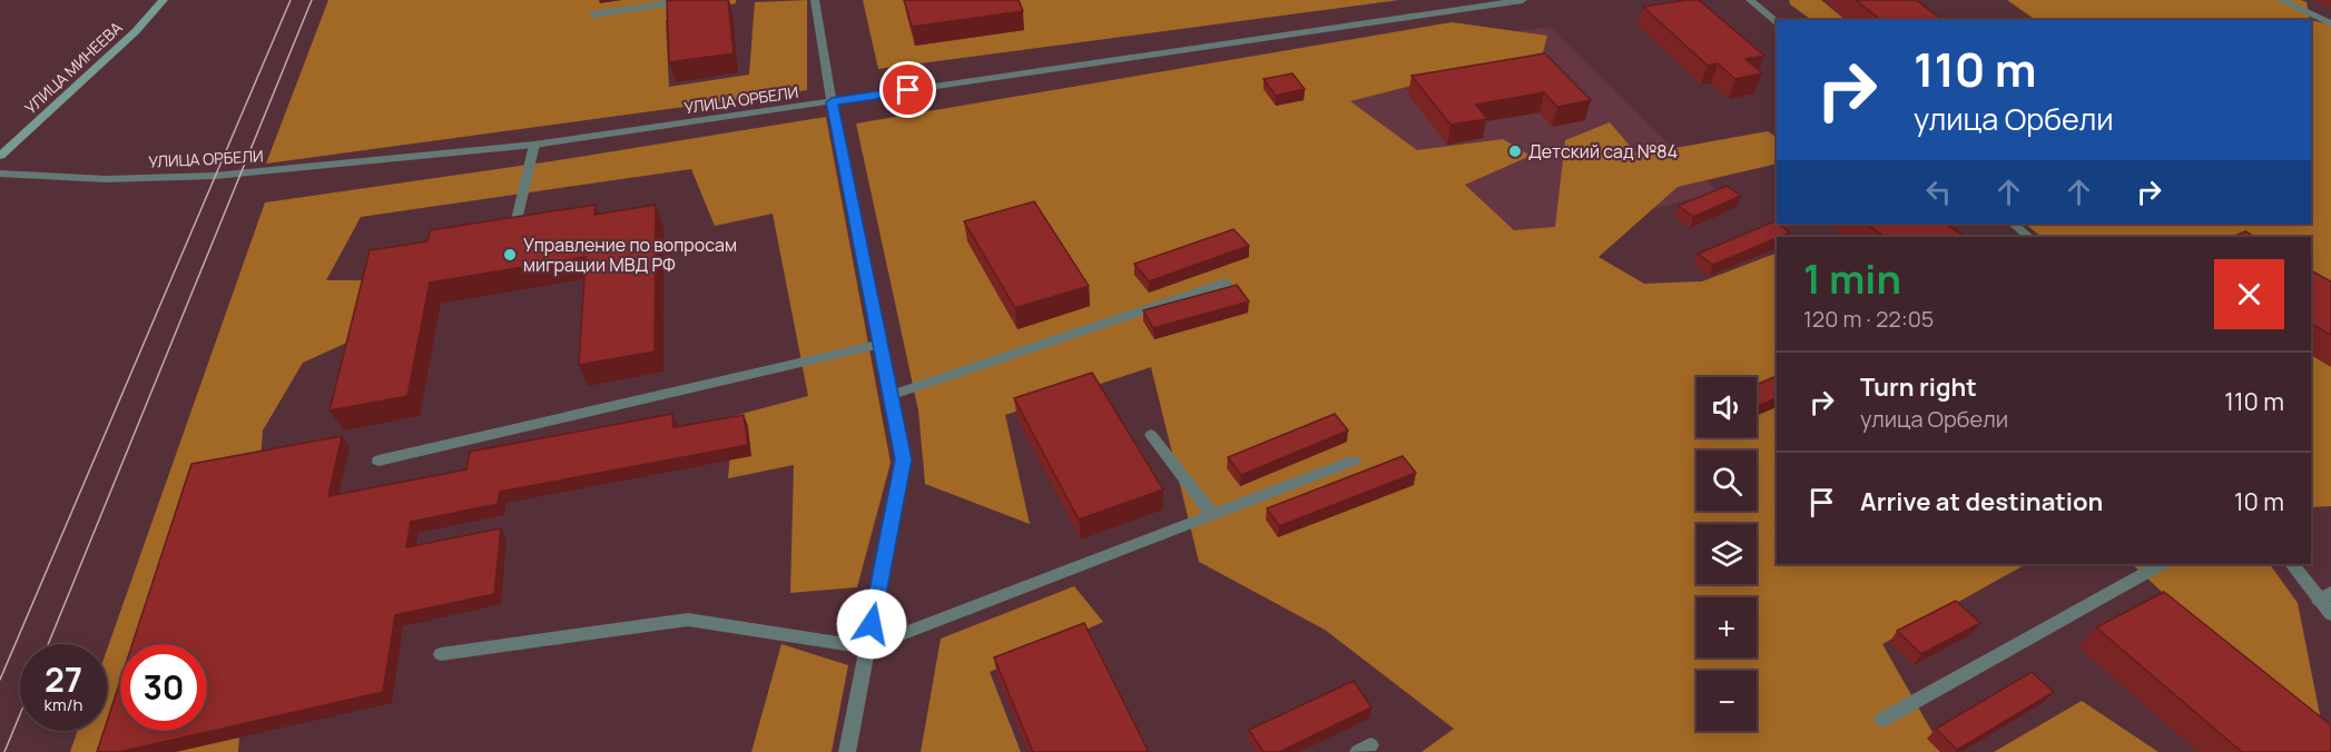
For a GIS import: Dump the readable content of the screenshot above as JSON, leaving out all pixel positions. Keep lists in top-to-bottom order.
{
  "streets": {
    "main road": ["УЛИЦА МИНЕЕВА"],
    "street": ["УЛИЦА ОРБЕЛИ"]
  },
  "places": ["Детский сад №84", "Управление по вопросам миграции МВД РФ"],
  "page": {
    "turn": ["110 m", "улица Орбели"],
    "heading": ["1 min", "120 m · 22:05"],
    "list": [
      {
        "name": "Turn right",
        "note": "улица Орбели",
        "value": "110 m"
      },
      {
        "name": "Arrive at destination",
        "value": "10 m"
      }
    ],
    "map_buttons": ["+", "−"],
    "speed": "27 km/h",
    "limit": "30"
  }
}
